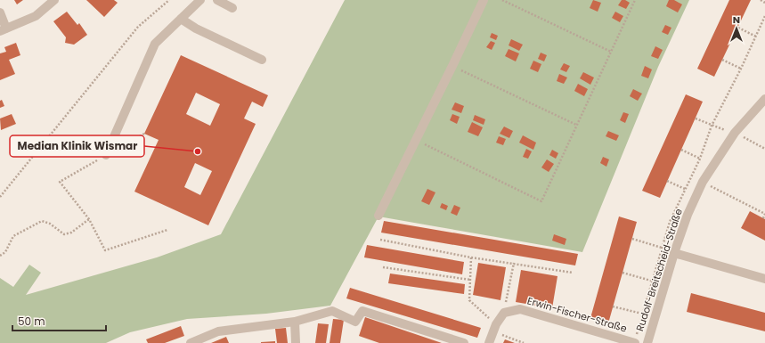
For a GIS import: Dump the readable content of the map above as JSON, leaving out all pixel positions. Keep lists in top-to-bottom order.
{
  "streets": {
    "street": ["Rudolf-Breitscheid-Straße", "Erwin-Fischer-Straße"]
  },
  "places": ["Median Klinik Wismar"],
  "scale_bar": "50 m",
  "north": "top"
}
